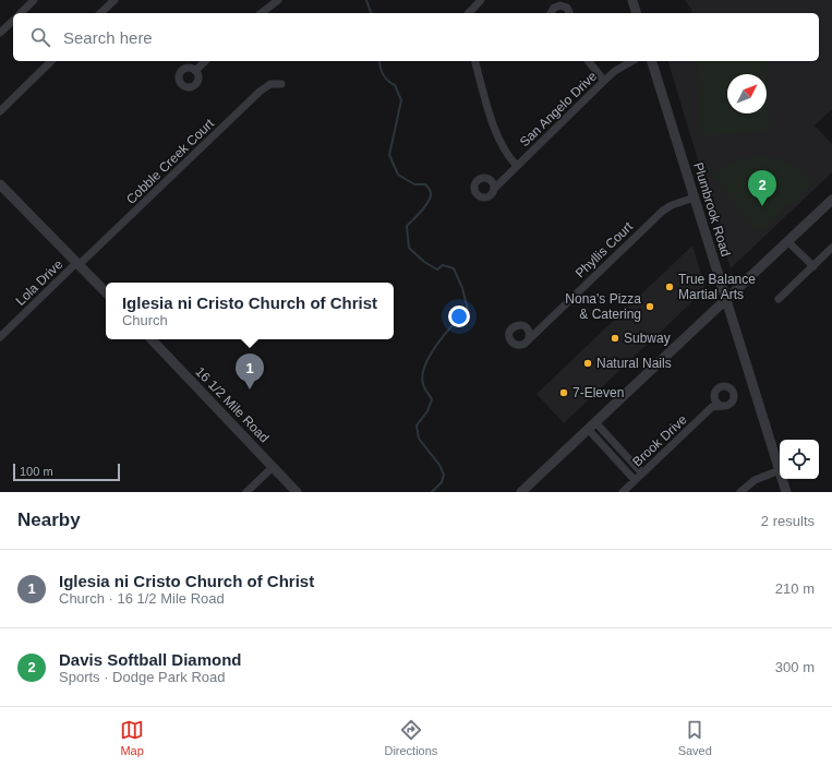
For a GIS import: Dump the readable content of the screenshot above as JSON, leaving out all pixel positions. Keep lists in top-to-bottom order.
{
  "streets": {
    "street": [
      "San Angelo Drive",
      "Cobble Creek Court",
      "Plumbrook Road",
      "Phyllis Court",
      "Lola Drive",
      "16 1/2 Mile Road",
      "Brook Drive"
    ]
  },
  "crossings": [
    ["Cobble Creek Court", "Lola Drive"],
    ["Plumbrook Road", "Phyllis Court"]
  ],
  "places": [
    "True Balance Martial Arts",
    "Nona's Pizza & Catering",
    "Subway",
    "Natural Nails",
    "7-Eleven"
  ],
  "scale_bar": "100 m",
  "north": "top right",
  "page": {
    "search": "Search here",
    "pins": ["2", "1"],
    "popup": ["Iglesia ni Cristo Church of Christ", "Church"],
    "scale": "100 m",
    "heading": ["Nearby", "2 results"],
    "list": [
      {
        "mark": "1",
        "name": "Iglesia ni Cristo Church of Christ",
        "note": "Church · 16 1/2 Mile Road",
        "value": "210 m"
      },
      {
        "mark": "2",
        "name": "Davis Softball Diamond",
        "note": "Sports · Dodge Park Road",
        "value": "300 m"
      }
    ],
    "nav": ["Map", "Directions", "Saved"]
  }
}
